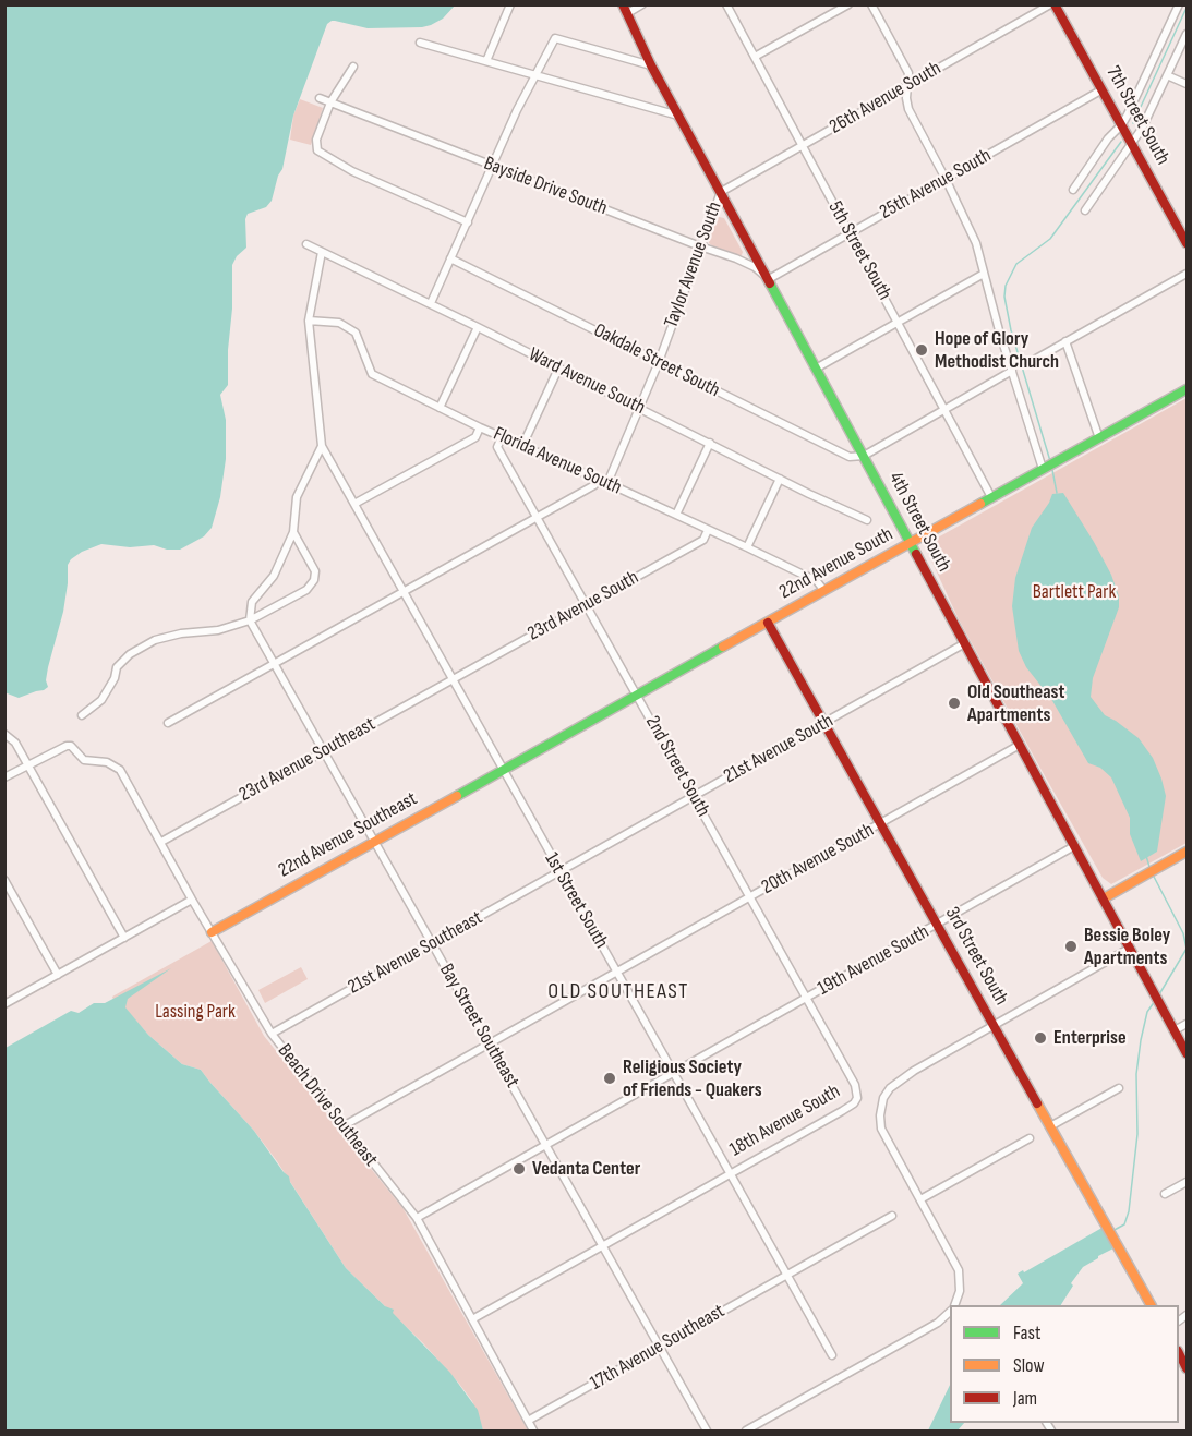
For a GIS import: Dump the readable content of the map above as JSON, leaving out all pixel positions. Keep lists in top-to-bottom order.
{
  "streets": {
    "street": [
      "26th Avenue South",
      "7th Street South",
      "25th Avenue South",
      "Bayside Drive South",
      "5th Street South",
      "Taylor Avenue South",
      "Oakdale Street South",
      "Ward Avenue South",
      "Florida Avenue South",
      "4th Street South",
      "22nd Avenue South",
      "23rd Avenue South",
      "21st Avenue South",
      "23rd Avenue Southeast",
      "2nd Street South",
      "22nd Avenue Southeast",
      "20th Avenue South",
      "1st Street South",
      "21st Avenue Southeast",
      "3rd Street South",
      "19th Avenue South",
      "Bay Street Southeast",
      "Beach Drive Southeast",
      "18th Avenue South",
      "17th Avenue Southeast"
    ]
  },
  "crossings": [
    ["26th Avenue South", "7th Street South"],
    ["26th Avenue South", "5th Street South"],
    ["26th Avenue South", "Taylor Avenue South"],
    ["26th Avenue South", "4th Street South"],
    ["7th Street South", "25th Avenue South"],
    ["25th Avenue South", "Bayside Drive South"],
    ["25th Avenue South", "5th Street South"],
    ["25th Avenue South", "4th Street South"],
    ["Bayside Drive South", "Taylor Avenue South"],
    ["Bayside Drive South", "4th Street South"],
    ["5th Street South", "22nd Avenue South"],
    ["Taylor Avenue South", "Oakdale Street South"],
    ["Taylor Avenue South", "Ward Avenue South"],
    ["Taylor Avenue South", "Florida Avenue South"],
    ["Taylor Avenue South", "4th Street South"],
    ["Oakdale Street South", "4th Street South"],
    ["Florida Avenue South", "22nd Avenue South"],
    ["Florida Avenue South", "23rd Avenue South"],
    ["Florida Avenue South", "2nd Street South"],
    ["4th Street South", "22nd Avenue South"],
    ["4th Street South", "21st Avenue South"],
    ["4th Street South", "20th Avenue South"],
    ["4th Street South", "19th Avenue South"],
    ["22nd Avenue South", "2nd Street South"],
    ["22nd Avenue South", "22nd Avenue Southeast"],
    ["22nd Avenue South", "1st Street South"],
    ["22nd Avenue South", "3rd Street South"],
    ["23rd Avenue South", "23rd Avenue Southeast"],
    ["23rd Avenue South", "2nd Street South"],
    ["23rd Avenue South", "1st Street South"],
    ["21st Avenue South", "2nd Street South"],
    ["21st Avenue South", "1st Street South"],
    ["21st Avenue South", "21st Avenue Southeast"],
    ["21st Avenue South", "3rd Street South"],
    ["23rd Avenue Southeast", "1st Street South"],
    ["23rd Avenue Southeast", "Bay Street Southeast"],
    ["23rd Avenue Southeast", "Beach Drive Southeast"],
    ["2nd Street South", "20th Avenue South"],
    ["2nd Street South", "19th Avenue South"],
    ["2nd Street South", "18th Avenue South"],
    ["22nd Avenue Southeast", "1st Street South"],
    ["22nd Avenue Southeast", "Bay Street Southeast"],
    ["22nd Avenue Southeast", "Beach Drive Southeast"],
    ["20th Avenue South", "1st Street South"],
    ["20th Avenue South", "3rd Street South"],
    ["20th Avenue South", "Bay Street Southeast"],
    ["20th Avenue South", "Beach Drive Southeast"],
    ["1st Street South", "21st Avenue Southeast"],
    ["1st Street South", "19th Avenue South"],
    ["1st Street South", "18th Avenue South"],
    ["1st Street South", "17th Avenue Southeast"],
    ["21st Avenue Southeast", "Bay Street Southeast"],
    ["21st Avenue Southeast", "Beach Drive Southeast"],
    ["3rd Street South", "19th Avenue South"],
    ["19th Avenue South", "Bay Street Southeast"],
    ["19th Avenue South", "Beach Drive Southeast"],
    ["Bay Street Southeast", "18th Avenue South"],
    ["Bay Street Southeast", "17th Avenue Southeast"],
    ["Beach Drive Southeast", "18th Avenue South"],
    ["Beach Drive Southeast", "17th Avenue Southeast"]
  ],
  "districts": ["OLD SOUTHEAST"],
  "parks": ["Bartlett Park", "Lassing Park"],
  "places": [
    "Hope of Glory Methodist Church",
    "Old Southeast Apartments",
    "Bessie Boley Apartments",
    "Enterprise",
    "Religious Society of Friends - Quakers",
    "Vedanta Center"
  ],
  "legend": ["Fast", "Slow", "Jam"]
}
